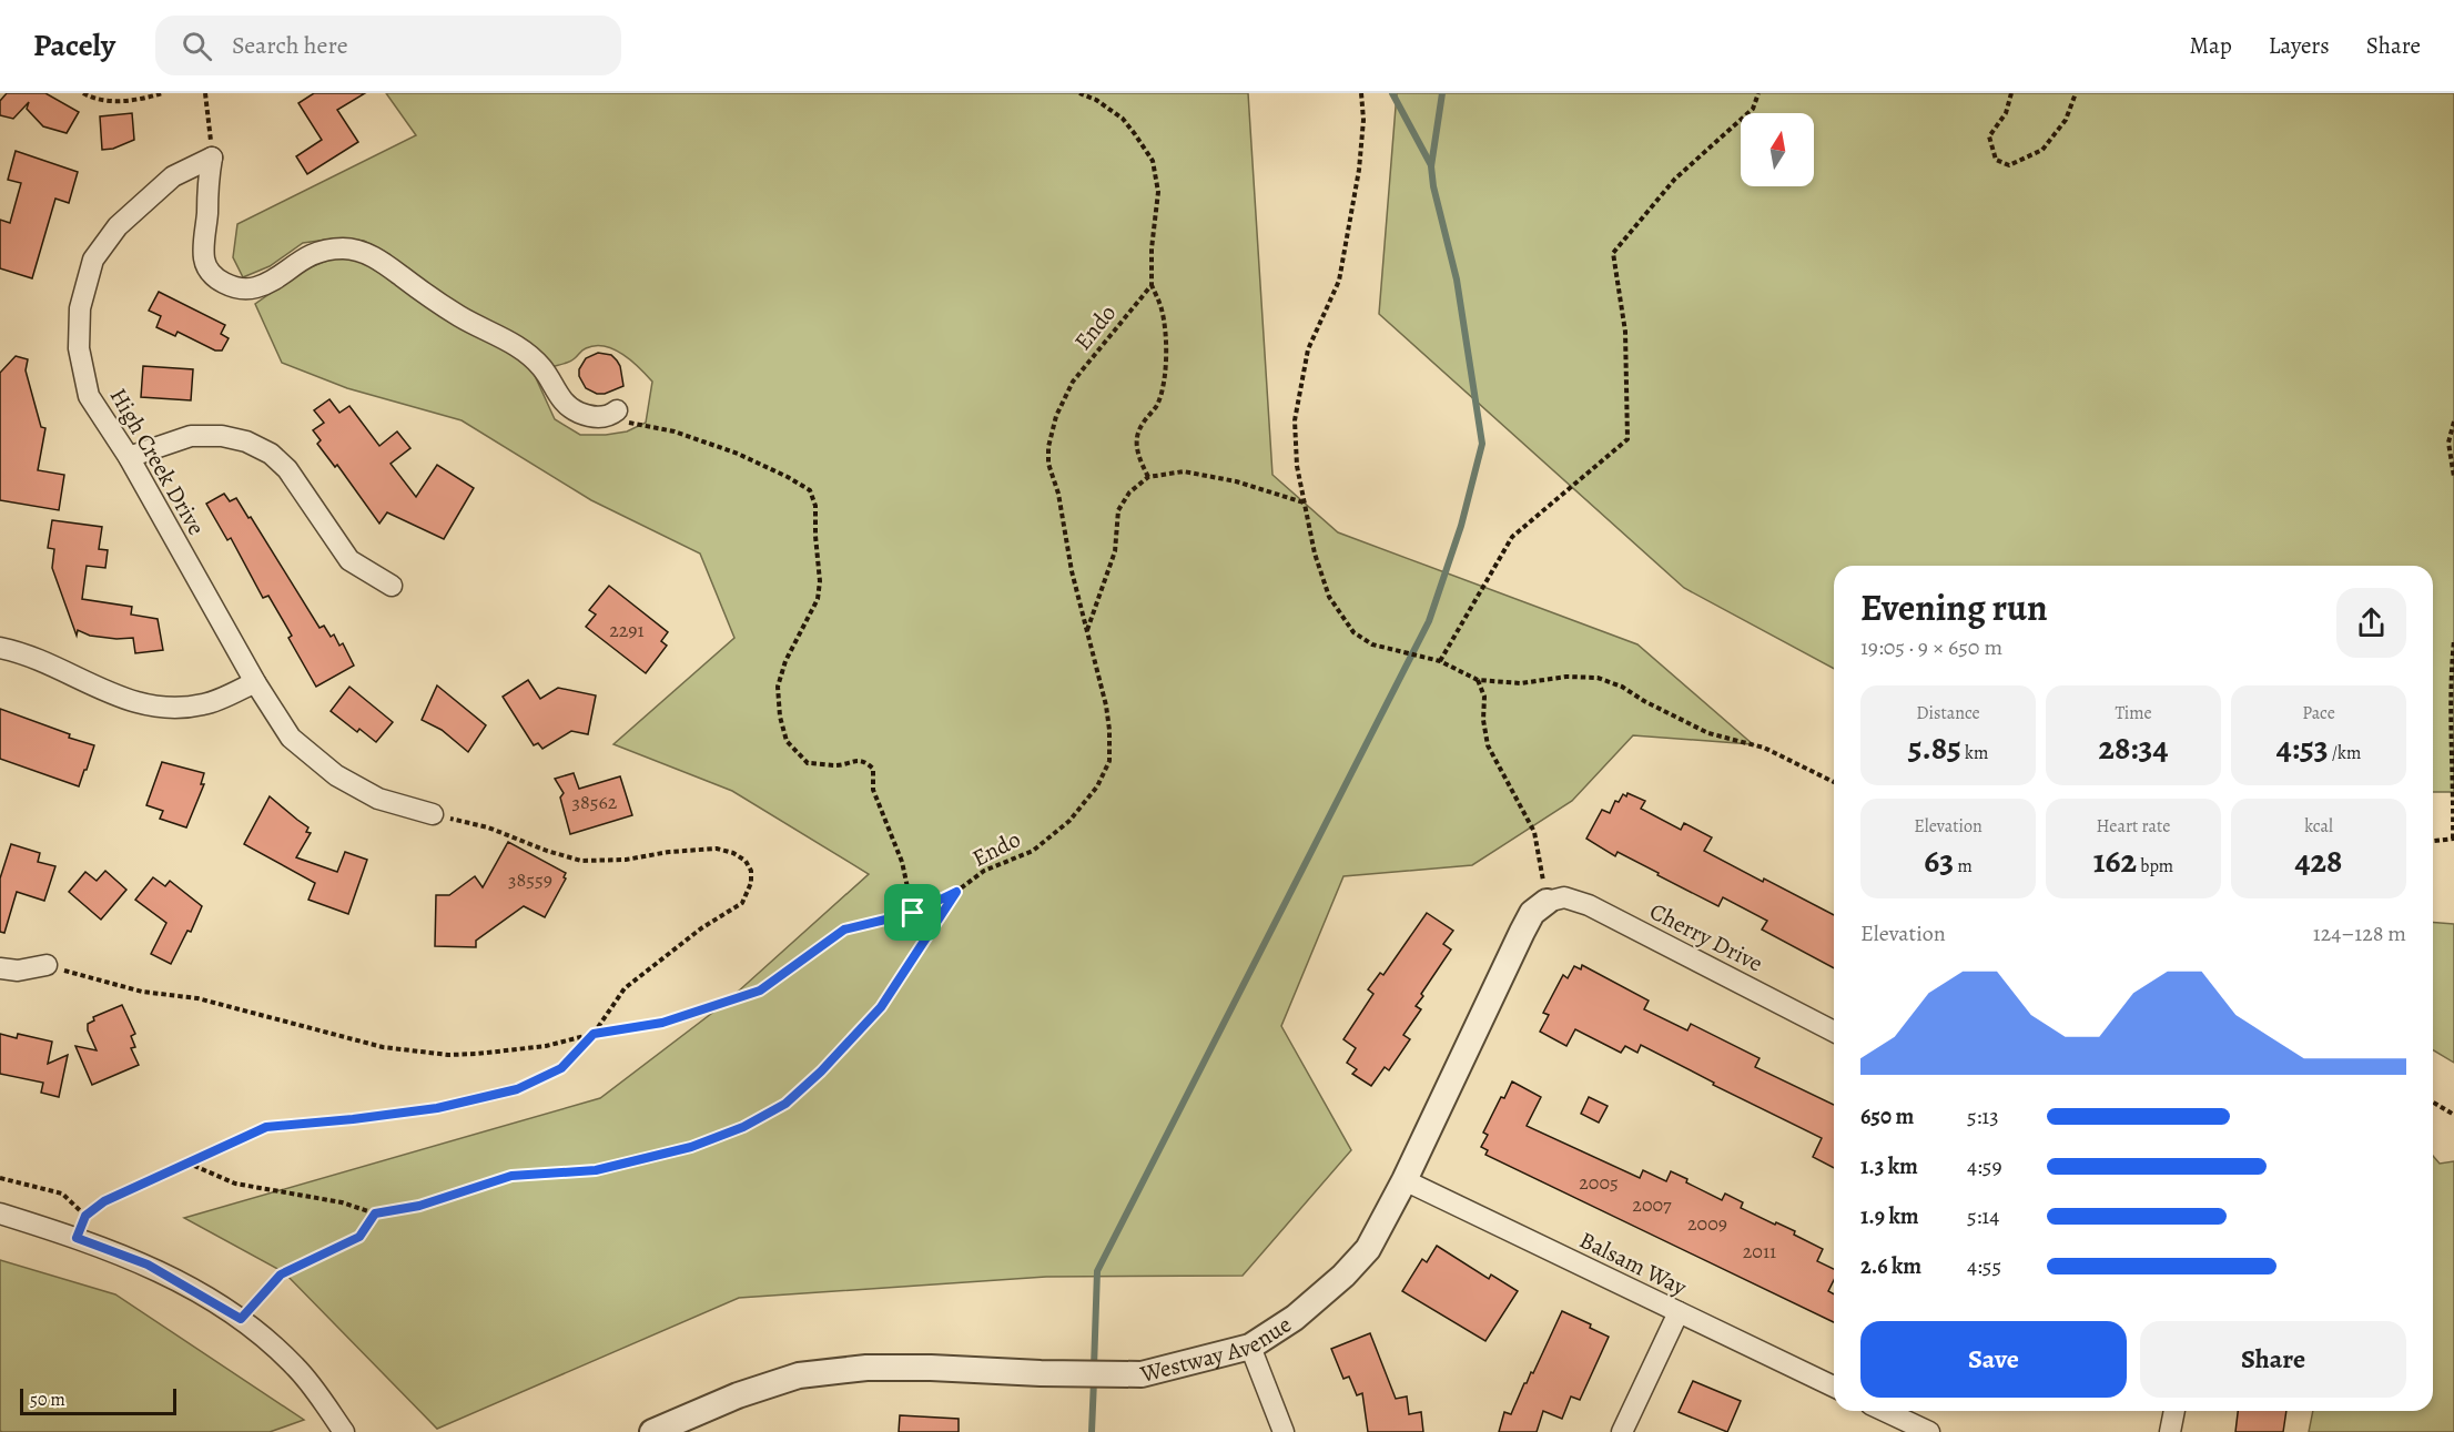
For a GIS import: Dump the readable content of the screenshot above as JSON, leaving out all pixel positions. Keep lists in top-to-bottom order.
{
  "streets": {
    "street": [
      "High Creek Drive",
      "Cherry Drive",
      "Balsam Way",
      "Westway Avenue"
    ],
    "path": ["Endo"]
  },
  "crossings": [
    ["Cherry Drive", "Westway Avenue"],
    ["Balsam Way", "Westway Avenue"]
  ],
  "house_numbers": [
    "2291",
    "38562",
    "38559",
    "2005",
    "2007",
    "2009",
    "2011"
  ],
  "scale_bar": "50 m",
  "north": "top",
  "page": {
    "header": "Pacely",
    "search": "Search here",
    "nav": ["Map", "Layers", "Share"],
    "heading": ["Evening run", "19:05 · 9 × 650 m"],
    "stats": [
      ["Distance", "5.85 km"],
      ["Time", "28:34"],
      ["Pace", "4:53 /km"],
      ["Elevation", "63 m"],
      ["Heart rate", "162 bpm"],
      ["kcal", "428"]
    ],
    "chart": ["Elevation", "124–128 m"],
    "list": [
      {
        "name": "650 m",
        "note": "5:13"
      },
      {
        "name": "1.3 km",
        "note": "4:59"
      },
      {
        "name": "1.9 km",
        "note": "5:14"
      },
      {
        "name": "2.6 km",
        "note": "4:55"
      }
    ],
    "buttons": ["Save", "Share"],
    "scale": "50 m"
  }
}
